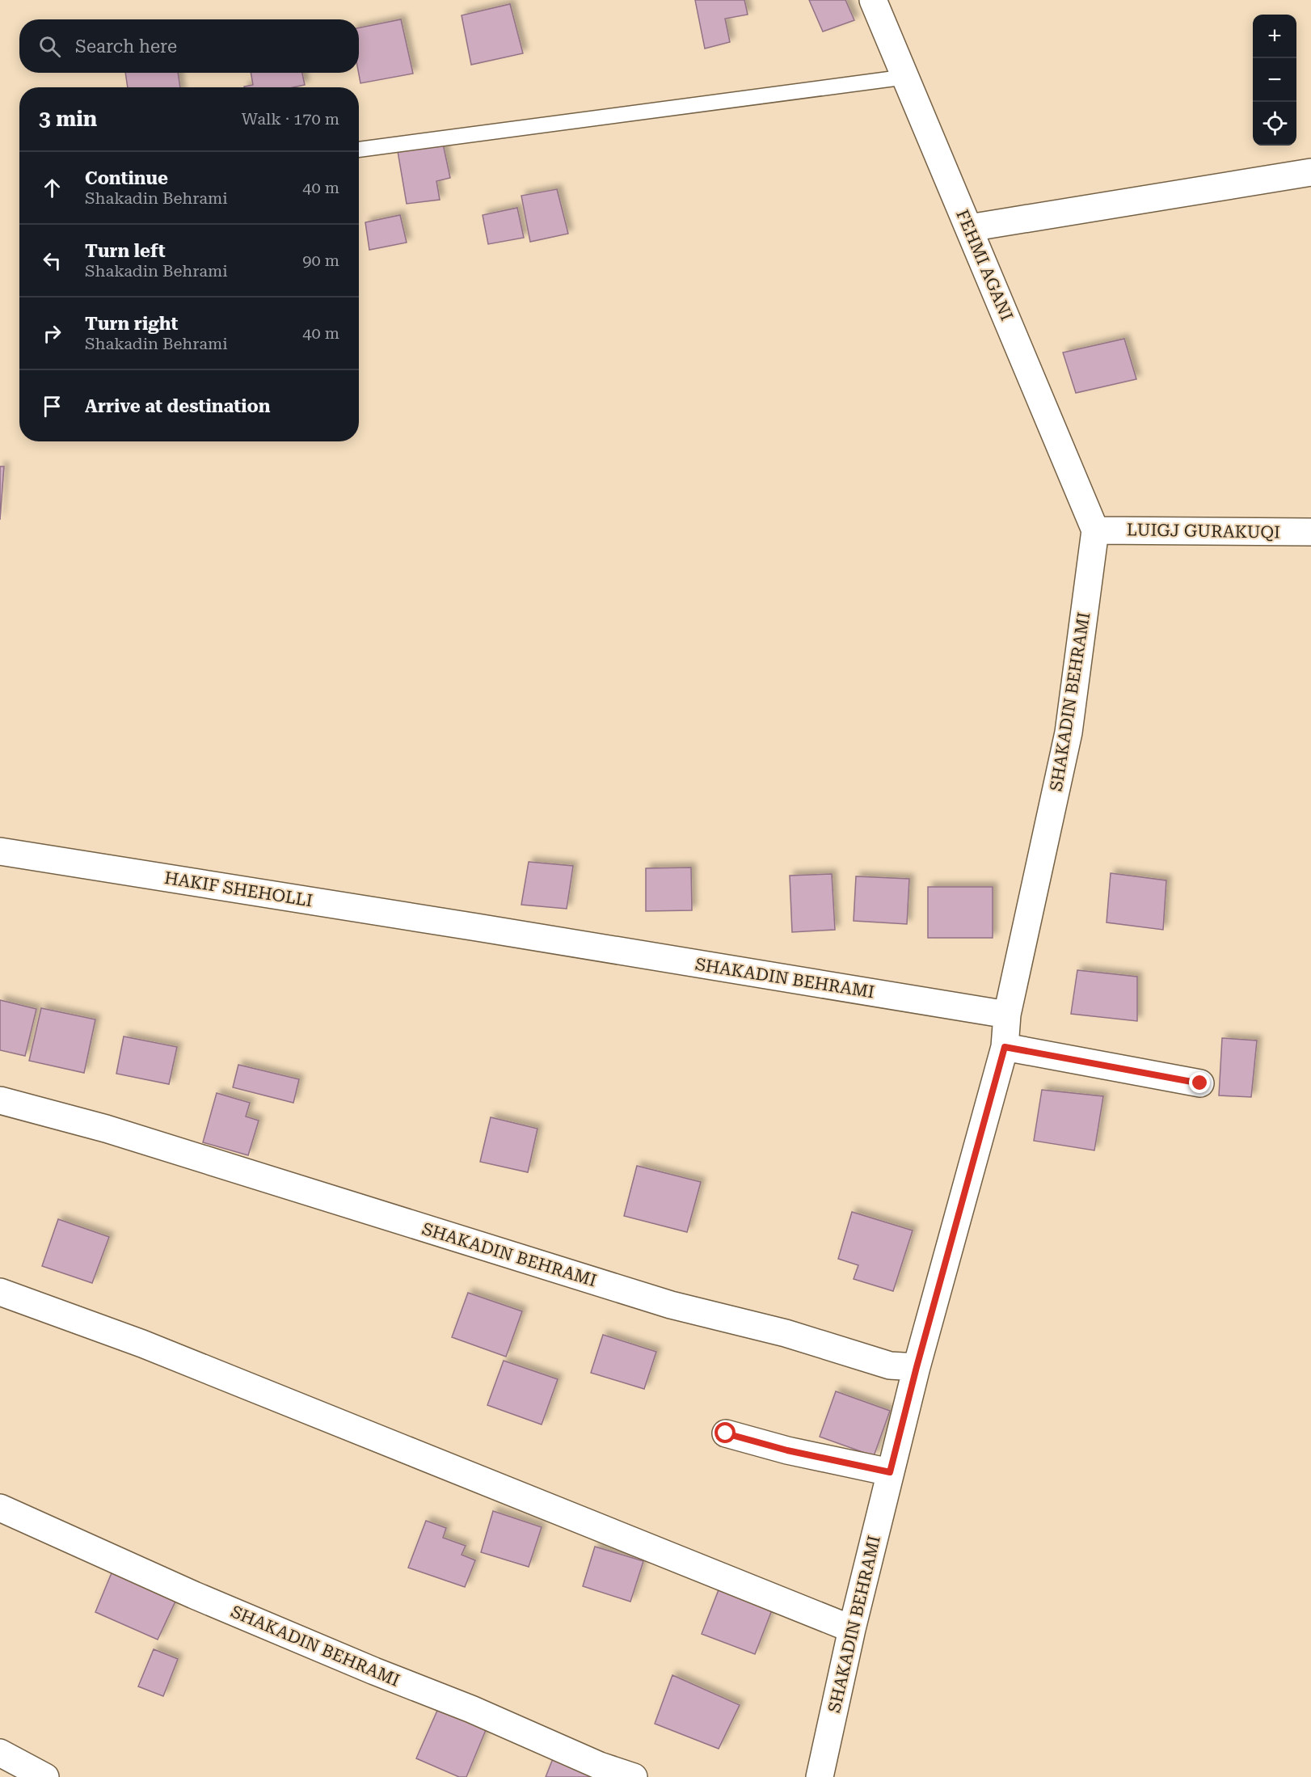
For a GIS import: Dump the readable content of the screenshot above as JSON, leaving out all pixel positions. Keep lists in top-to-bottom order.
{
  "streets": {
    "street": [
      "FEHMI AGANI",
      "LUIGJ GURAKUQI",
      "SHAKADIN BEHRAMI",
      "HAKIF SHEHOLLI"
    ]
  },
  "crossings": [
    ["FEHMI AGANI", "LUIGJ GURAKUQI"],
    ["FEHMI AGANI", "SHAKADIN BEHRAMI"],
    ["LUIGJ GURAKUQI", "SHAKADIN BEHRAMI"],
    ["SHAKADIN BEHRAMI", "HAKIF SHEHOLLI"]
  ],
  "page": {
    "map_buttons": ["+", "−"],
    "search": "Search here",
    "heading": ["3 min", "Walk · 170 m"],
    "list": [
      ["Continue", "Shakadin Behrami", "40 m"],
      ["Turn left", "Shakadin Behrami", "90 m"],
      ["Turn right", "Shakadin Behrami", "40 m"],
      "Arrive at destination"
    ]
  }
}
